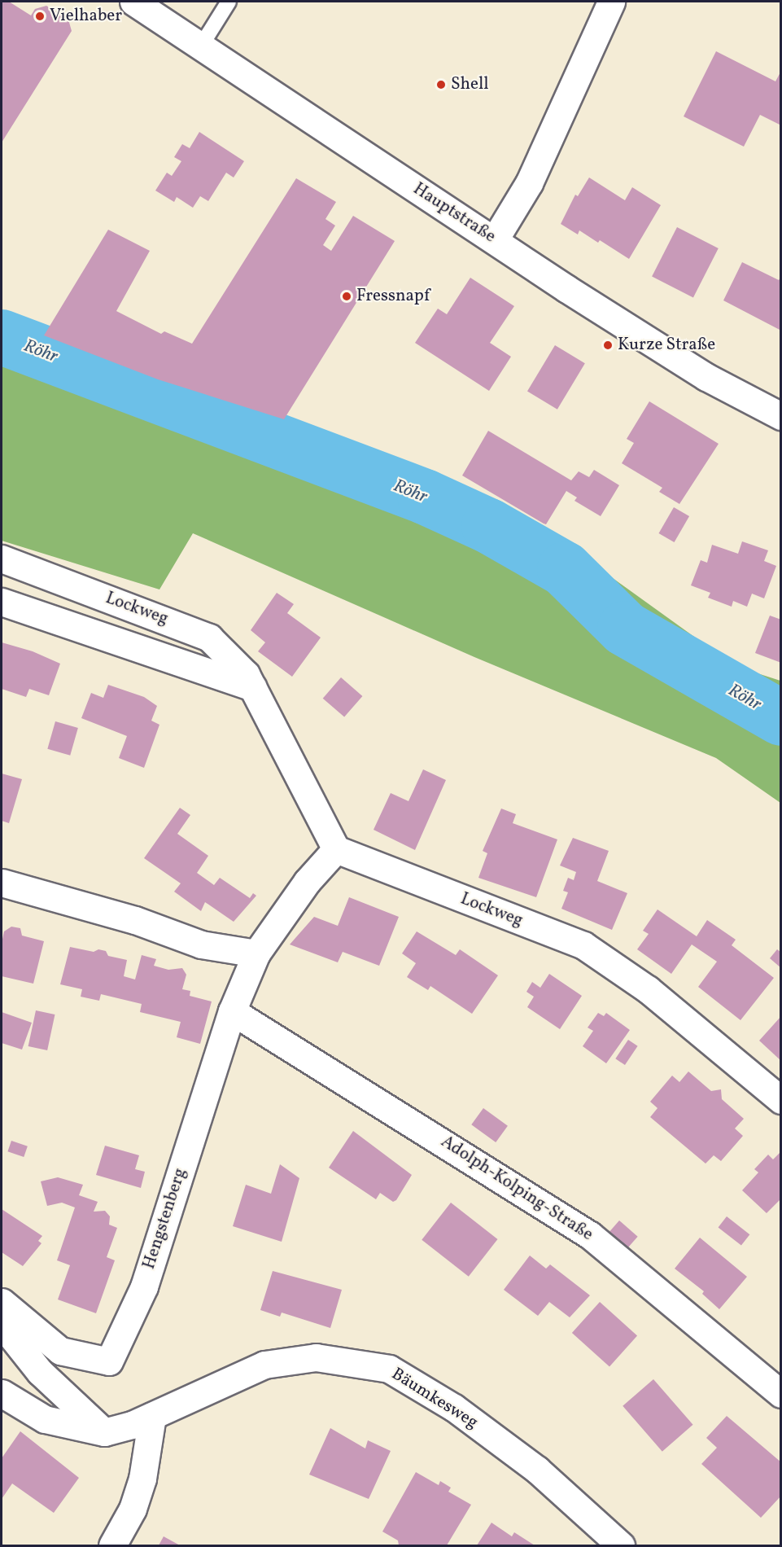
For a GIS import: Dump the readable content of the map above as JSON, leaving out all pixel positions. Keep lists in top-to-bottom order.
{
  "streets": {
    "street": [
      "Hauptstraße",
      "Lockweg",
      "Adolph-Kolping-Straße",
      "Hengstenberg",
      "Bäumkesweg"
    ]
  },
  "crossings": [
    ["Lockweg", "Hengstenberg"],
    ["Adolph-Kolping-Straße", "Hengstenberg"]
  ],
  "water": ["Röhr"],
  "places": [
    "Vielhaber",
    "Shell",
    "Fressnapf",
    "Kurze Straße"
  ]
}
